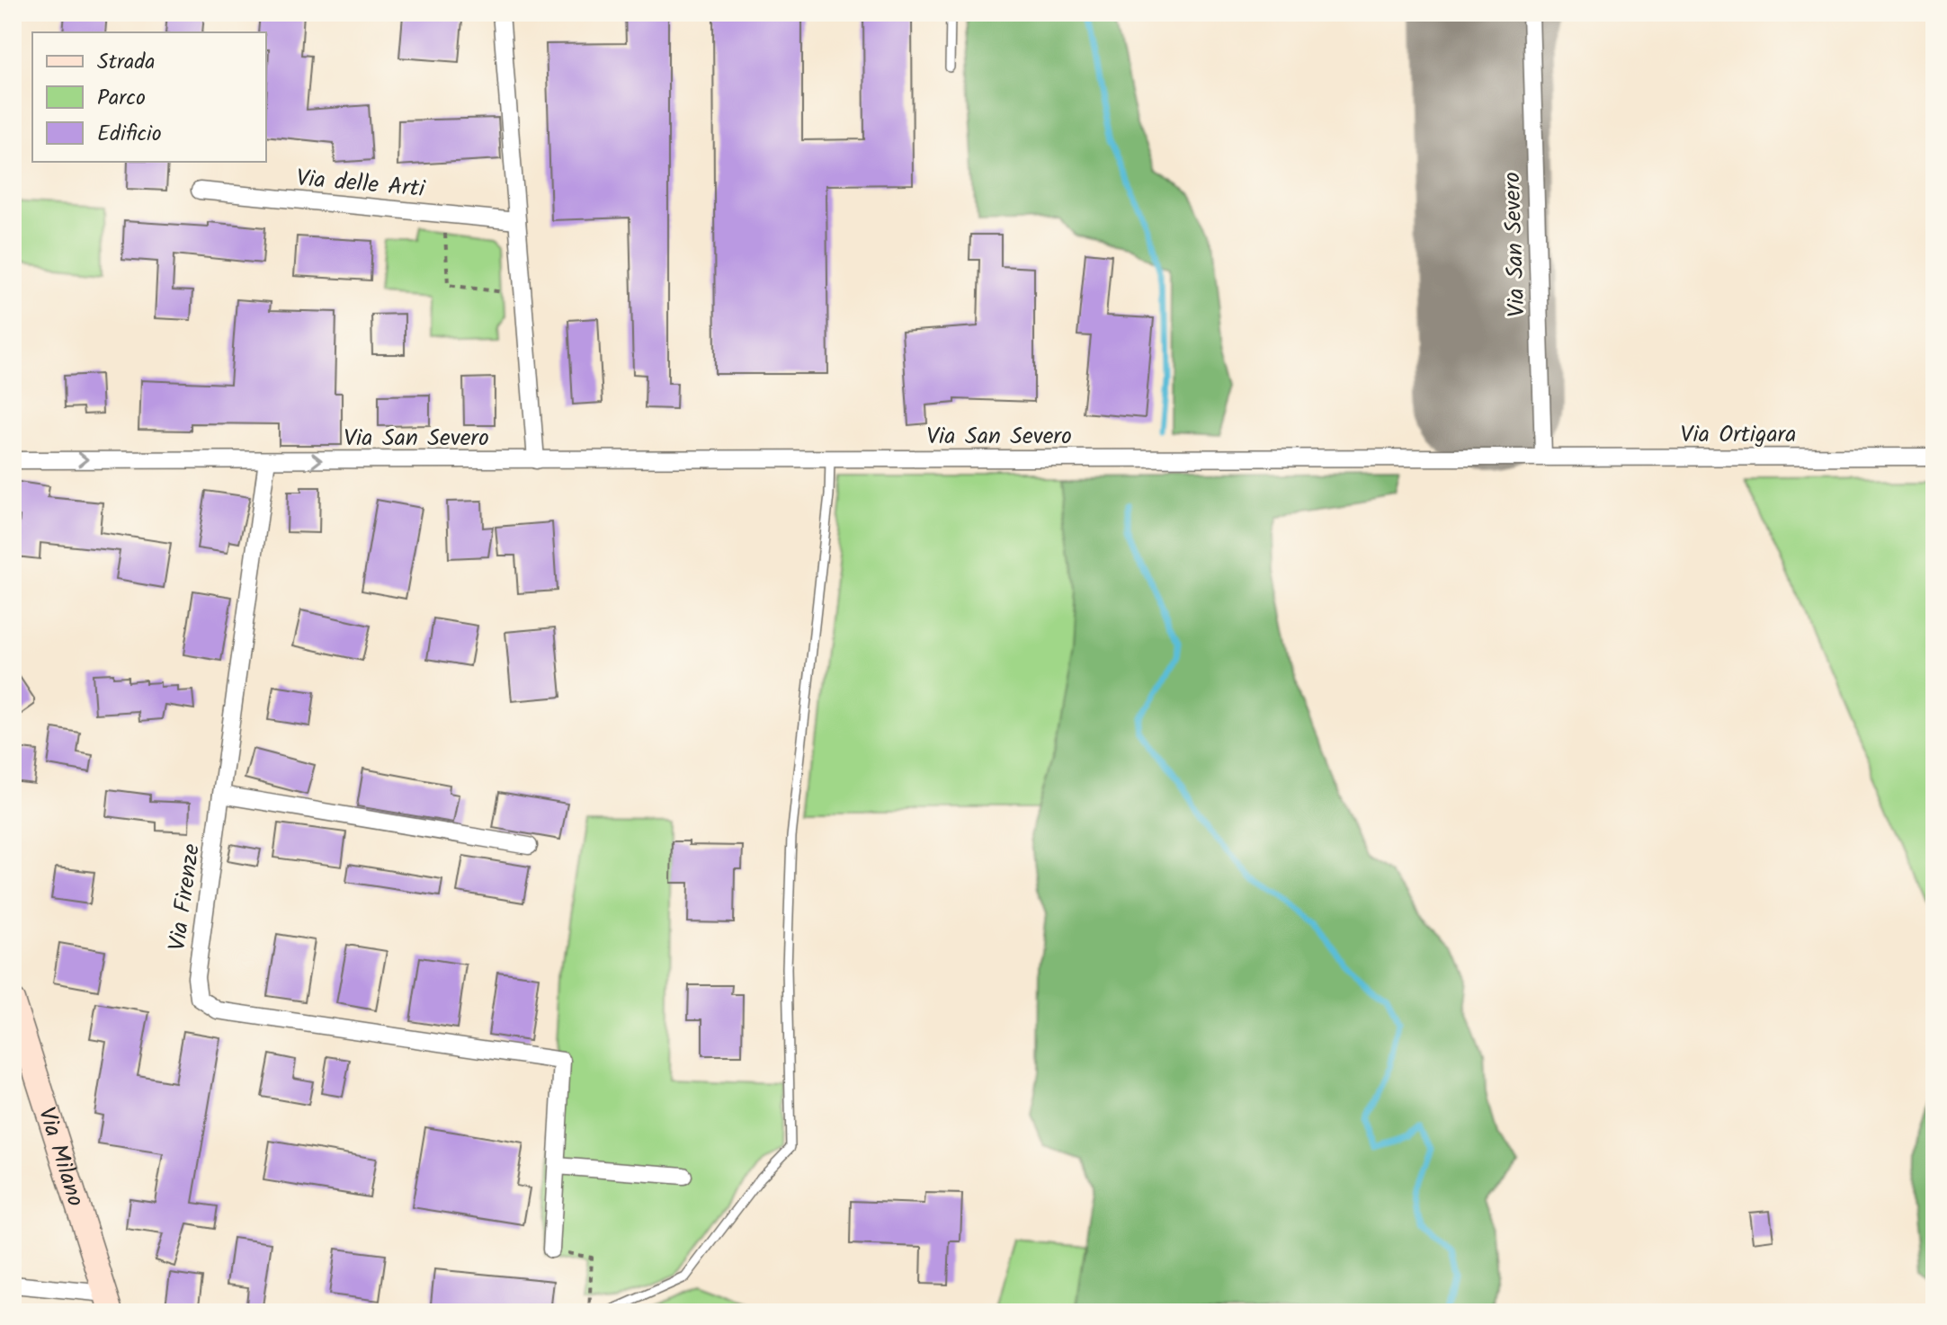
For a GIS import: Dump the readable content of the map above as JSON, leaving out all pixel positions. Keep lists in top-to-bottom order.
{
  "streets": {
    "street": [
      "Via delle Arti",
      "Via San Severo",
      "Via Ortigara",
      "Via Firenze",
      "Via Milano"
    ]
  },
  "crossings": [
    ["Via San Severo", "Via Ortigara"],
    ["Via San Severo", "Via Firenze"]
  ],
  "legend": ["Strada", "Parco", "Edificio"]
}
